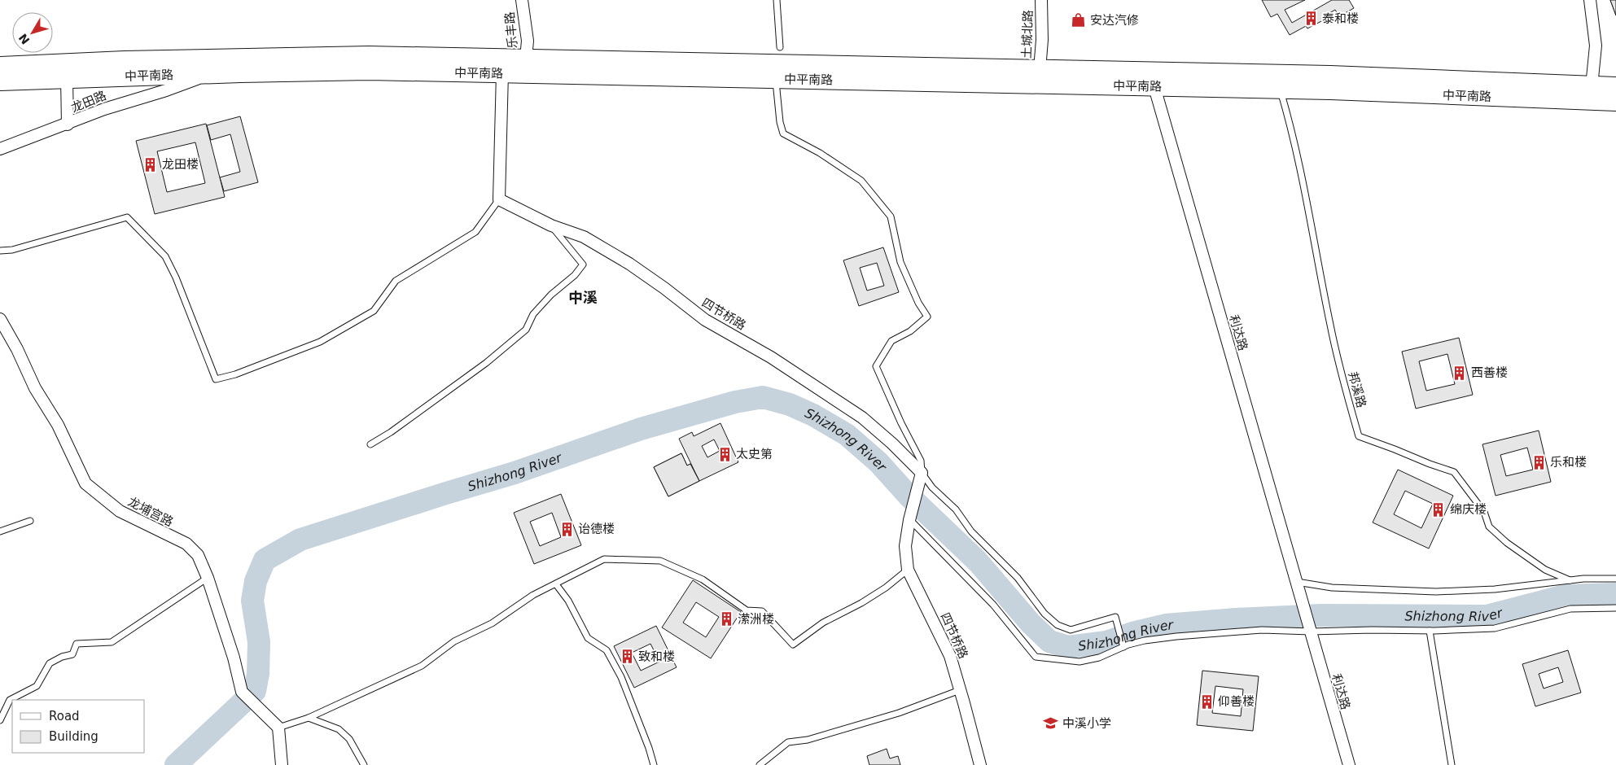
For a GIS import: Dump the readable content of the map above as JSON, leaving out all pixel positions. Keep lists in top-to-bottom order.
{
  "streets": {
    "highway": ["中平南路"],
    "street": [
      "乐丰路",
      "土城北路",
      "龙田路",
      "四节桥路",
      "利达路",
      "龙埔宫路"
    ],
    "lane": ["邦溪路"]
  },
  "crossings": [
    ["中平南路", "龙田路"],
    ["中平南路", "利达路"],
    ["中平南路", "邦溪路"]
  ],
  "districts": ["中溪"],
  "water": ["Shizhong River"],
  "places": {
    "building": [
      "泰和楼",
      "龙田楼",
      "西善楼",
      "太史第",
      "乐和楼",
      "绵庆楼",
      "诒德楼",
      "潆洲楼",
      "致和楼",
      "仰善楼"
    ],
    "shop": ["安达汽修"],
    "school or university": ["中溪小学"]
  },
  "legend": ["Road", "Building"],
  "north": "bottom left"
}
